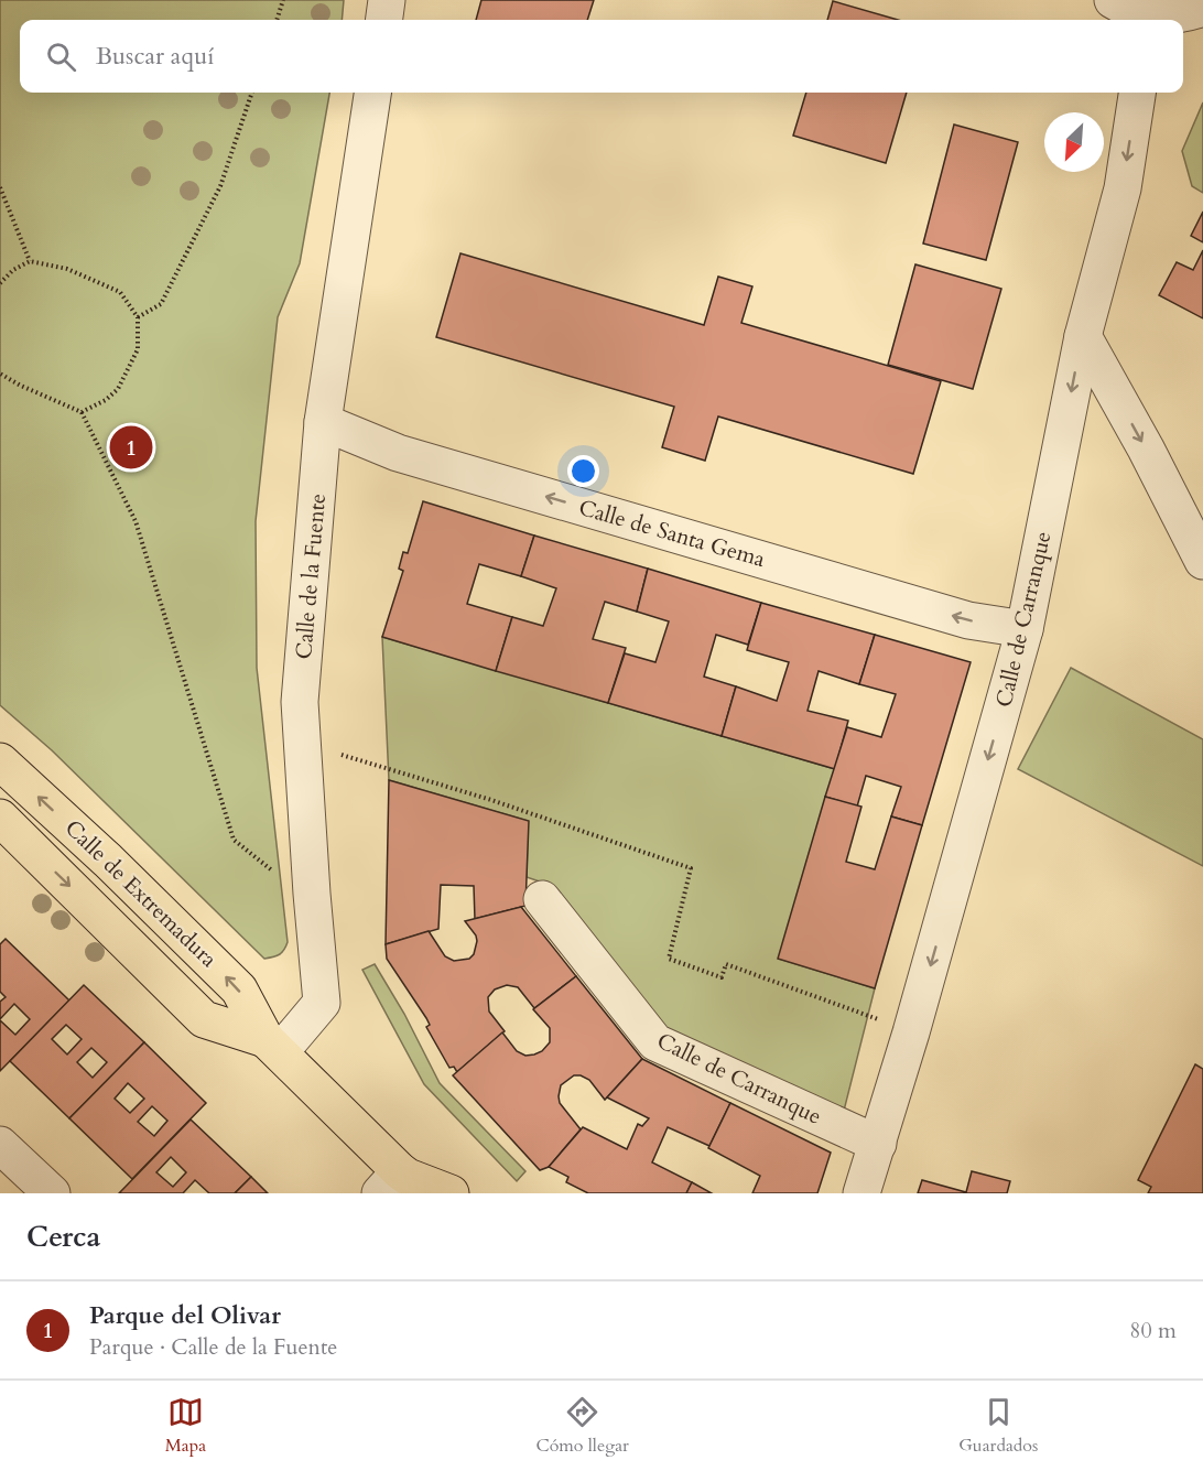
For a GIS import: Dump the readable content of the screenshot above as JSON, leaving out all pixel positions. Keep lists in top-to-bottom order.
{
  "streets": {
    "main road": ["Calle de Extremadura"],
    "street": ["Calle de Santa Gema", "Calle de la Fuente", "Calle de Carranque"]
  },
  "crossings": [
    ["Calle de Santa Gema", "Calle de la Fuente"],
    ["Calle de Santa Gema", "Calle de Carranque"],
    ["Calle de la Fuente", "Calle de Extremadura"]
  ],
  "one_way": ["Calle de Santa Gema", "Calle de Carranque"],
  "north": "bottom left",
  "page": {
    "search": "Buscar aquí",
    "pins": "1",
    "heading": "Cerca",
    "list": [
      {
        "mark": "1",
        "name": "Parque del Olivar",
        "note": "Parque · Calle de la Fuente",
        "value": "80 m"
      }
    ],
    "nav": ["Mapa", "Cómo llegar", "Guardados"]
  }
}
